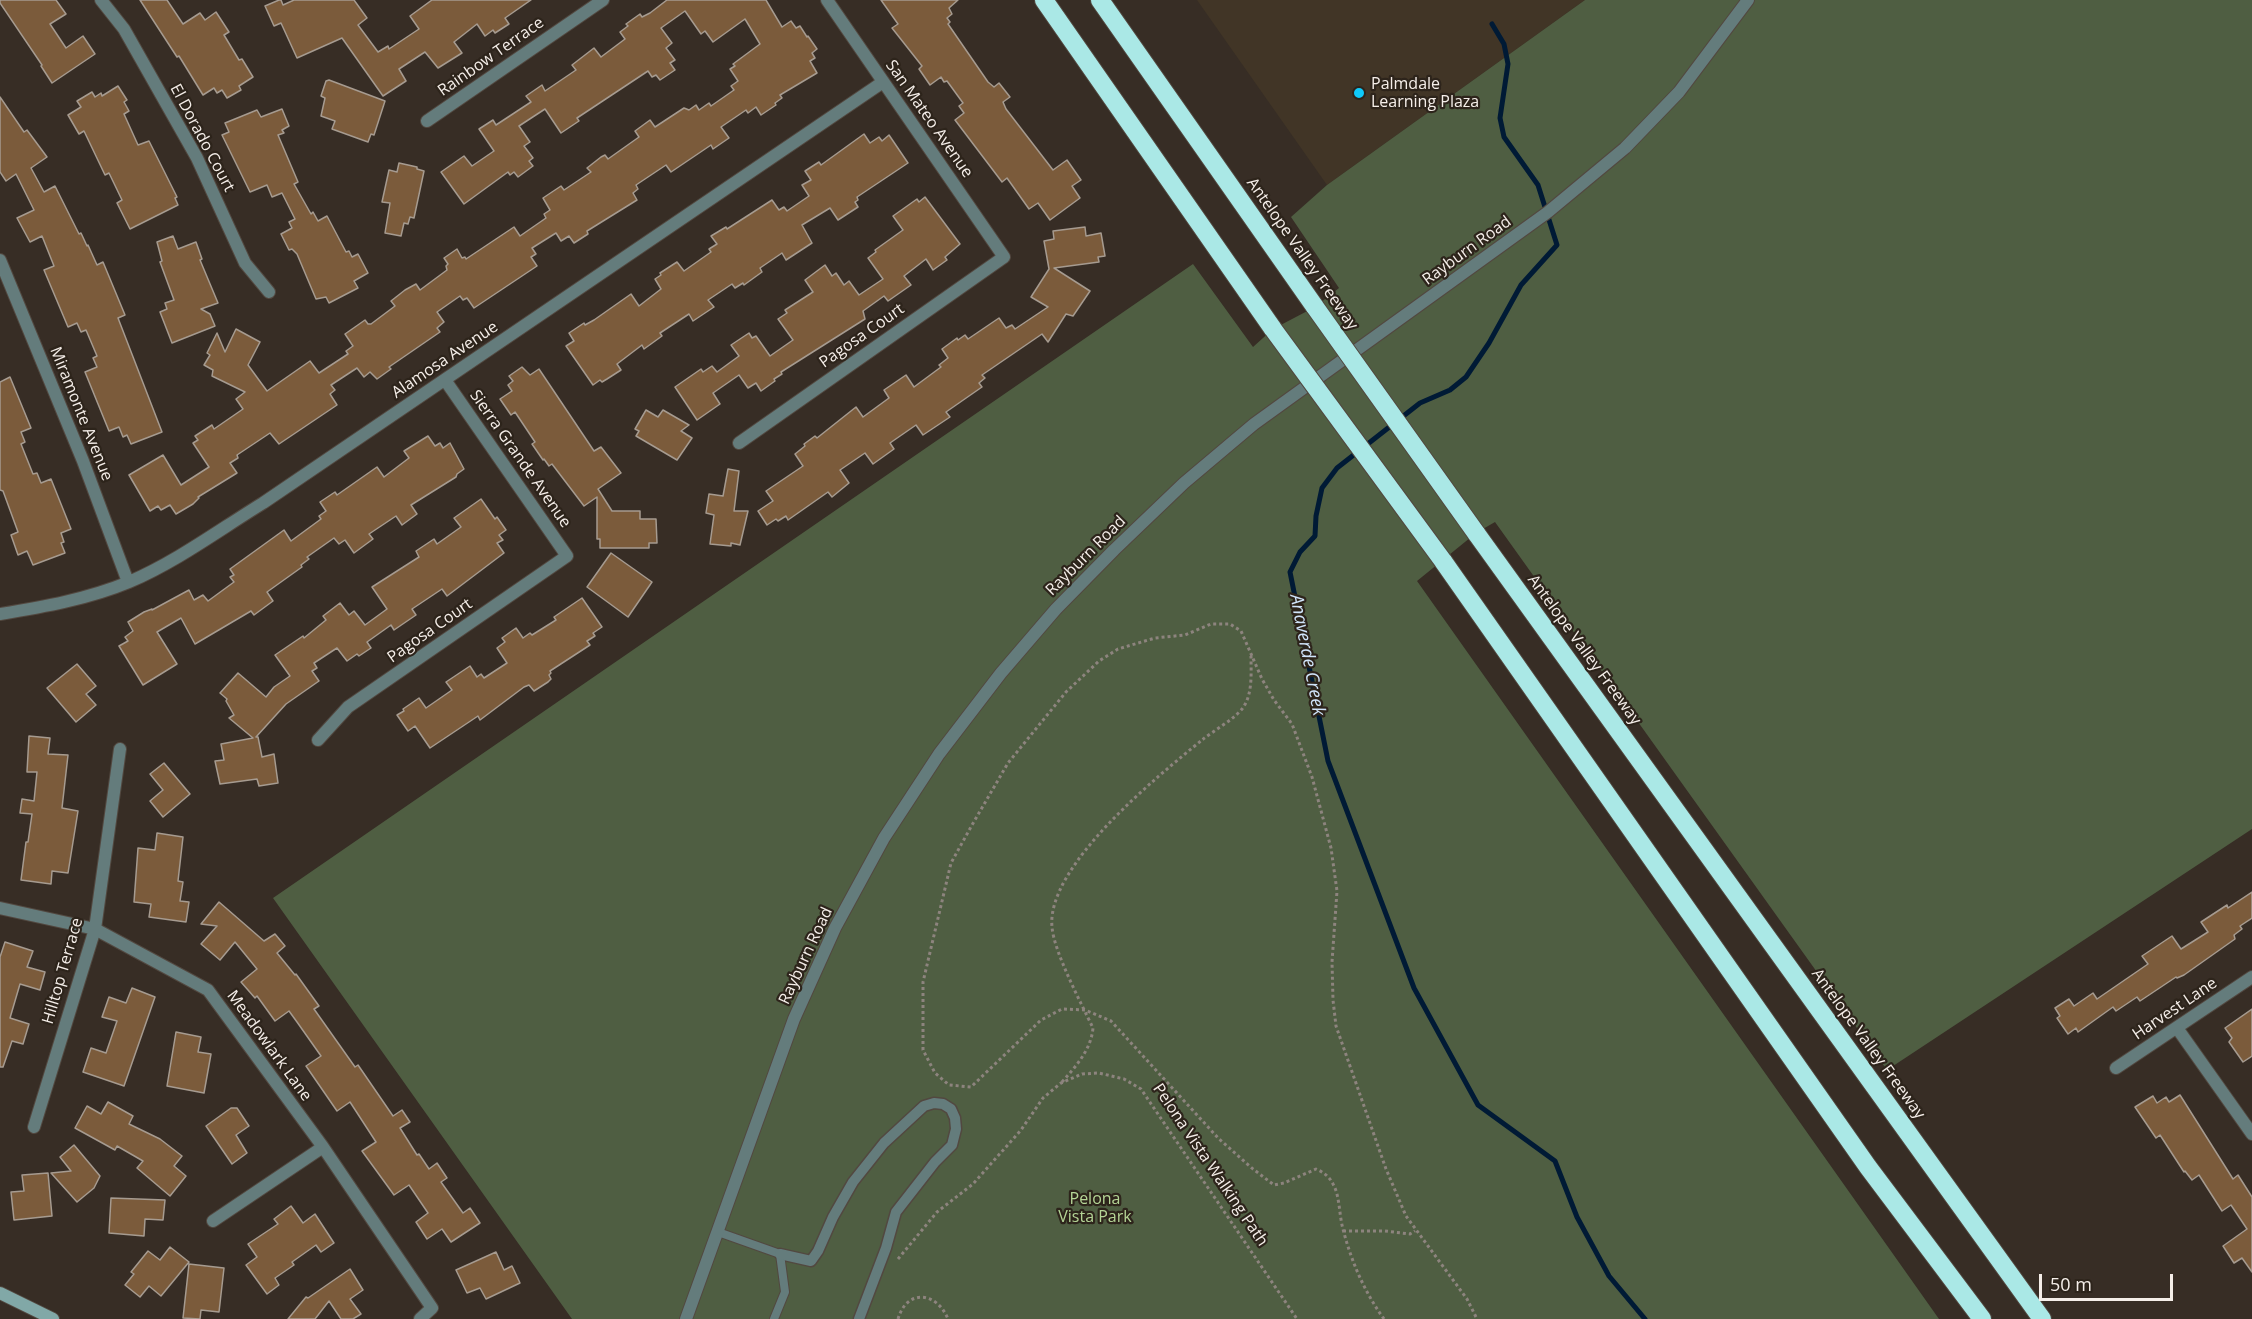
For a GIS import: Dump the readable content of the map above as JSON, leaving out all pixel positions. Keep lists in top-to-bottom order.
{
  "streets": {
    "highway": ["Antelope Valley Freeway"],
    "street": [
      "Rainbow Terrace",
      "San Mateo Avenue",
      "El Dorado Court",
      "Rayburn Road",
      "Pagosa Court",
      "Alamosa Avenue",
      "Miramonte Avenue",
      "Sierra Grande Avenue",
      "Hilltop Terrace",
      "Harvest Lane",
      "Meadowlark Lane"
    ],
    "path": ["Pelona Vista Walking Path"]
  },
  "crossings": [
    ["San Mateo Avenue", "Pagosa Court"],
    ["San Mateo Avenue", "Alamosa Avenue"],
    ["Pagosa Court", "Sierra Grande Avenue"],
    ["Alamosa Avenue", "Miramonte Avenue"],
    ["Alamosa Avenue", "Sierra Grande Avenue"],
    ["Hilltop Terrace", "Meadowlark Lane"]
  ],
  "water": ["Anaverde Creek"],
  "parks": ["Pelona Vista Park"],
  "places": ["Palmdale Learning Plaza"],
  "scale_bar": "50 m"
}
